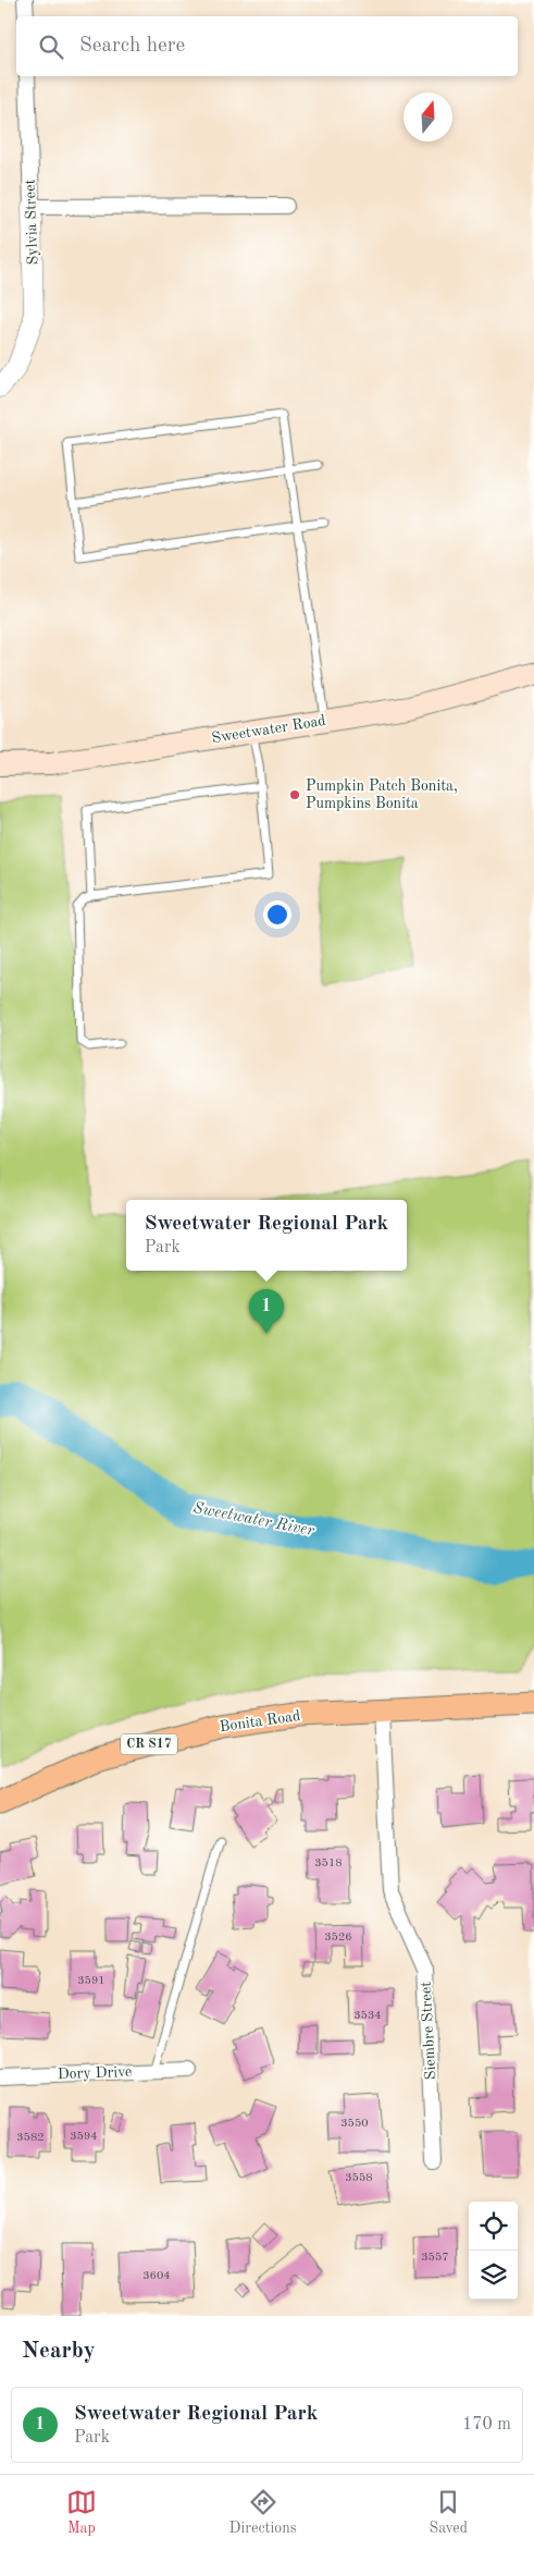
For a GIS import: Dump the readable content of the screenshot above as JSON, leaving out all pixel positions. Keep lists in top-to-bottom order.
{
  "streets": {
    "main road": ["Sweetwater Road", "Bonita Road", "CR S17"],
    "street": ["Sylvia Street", "Siembre Street", "Dory Drive"]
  },
  "crossings": [
    ["Bonita Road", "Siembre Street"]
  ],
  "water": ["Sweetwater River"],
  "places": ["Pumpkin Patch Bonita, Pumpkins Bonita"],
  "house_numbers": [
    "3518",
    "3526",
    "3591",
    "3534",
    "3550",
    "3594",
    "3582",
    "3558",
    "3557",
    "3604"
  ],
  "north": "top",
  "page": {
    "search": "Search here",
    "popup": ["Sweetwater Regional Park", "Park"],
    "pins": "1",
    "heading": "Nearby",
    "list": [
      {
        "mark": "1",
        "name": "Sweetwater Regional Park",
        "note": "Park",
        "value": "170 m"
      }
    ],
    "nav": ["Map", "Directions", "Saved"]
  }
}
